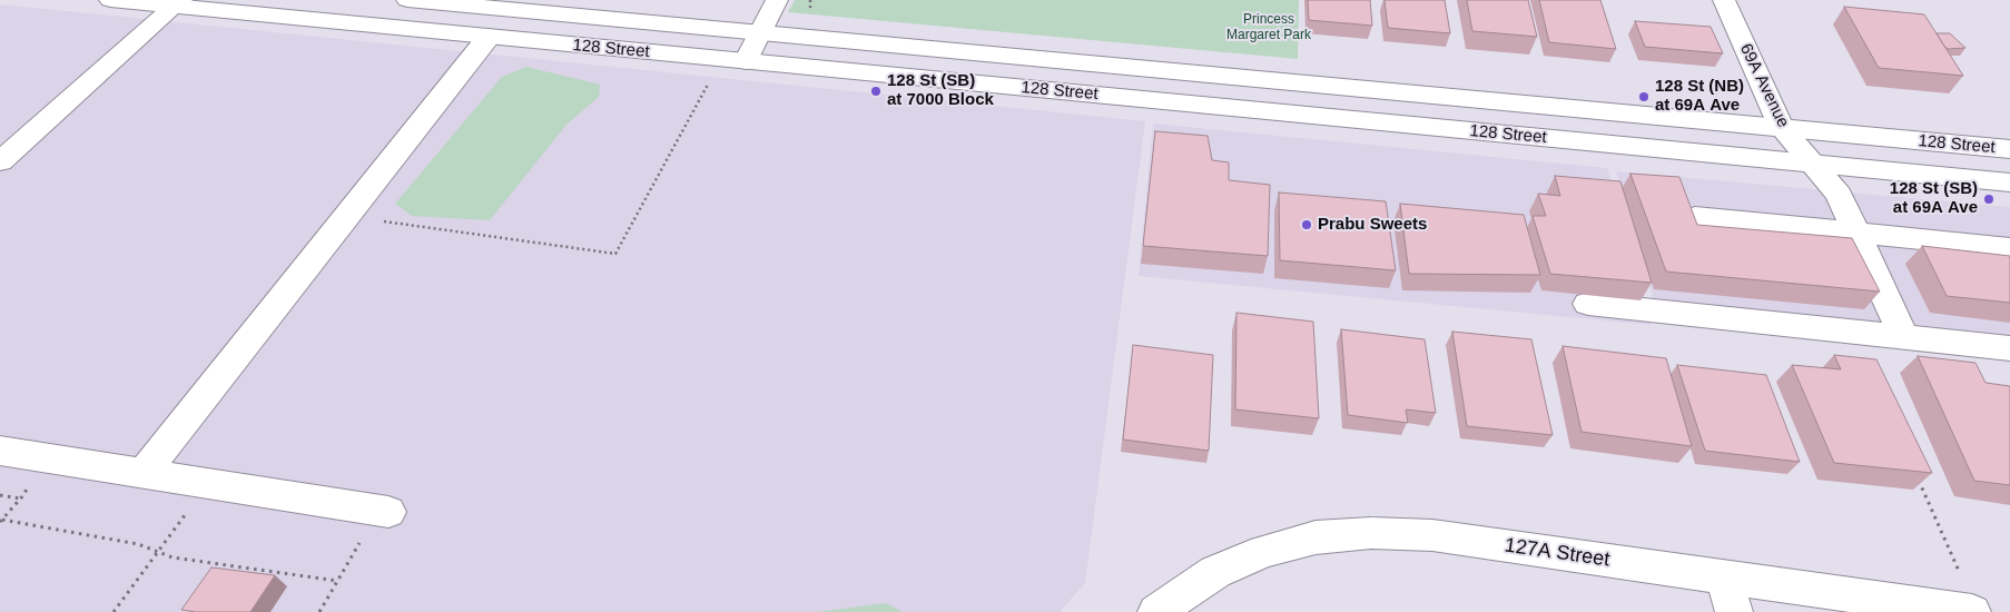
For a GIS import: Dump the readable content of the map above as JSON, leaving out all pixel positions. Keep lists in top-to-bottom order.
{
  "streets": {
    "main road": ["128 Street", "69A Avenue", "127A Street"]
  },
  "crossings": [
    ["128 Street", "69A Avenue"]
  ],
  "parks": ["Princess Margaret Park"],
  "places": [
    "128 St (SB) at 7000 Block",
    "128 St (NB) at 69A Ave",
    "128 St (SB) at 69A Ave",
    "Prabu Sweets"
  ]
}
